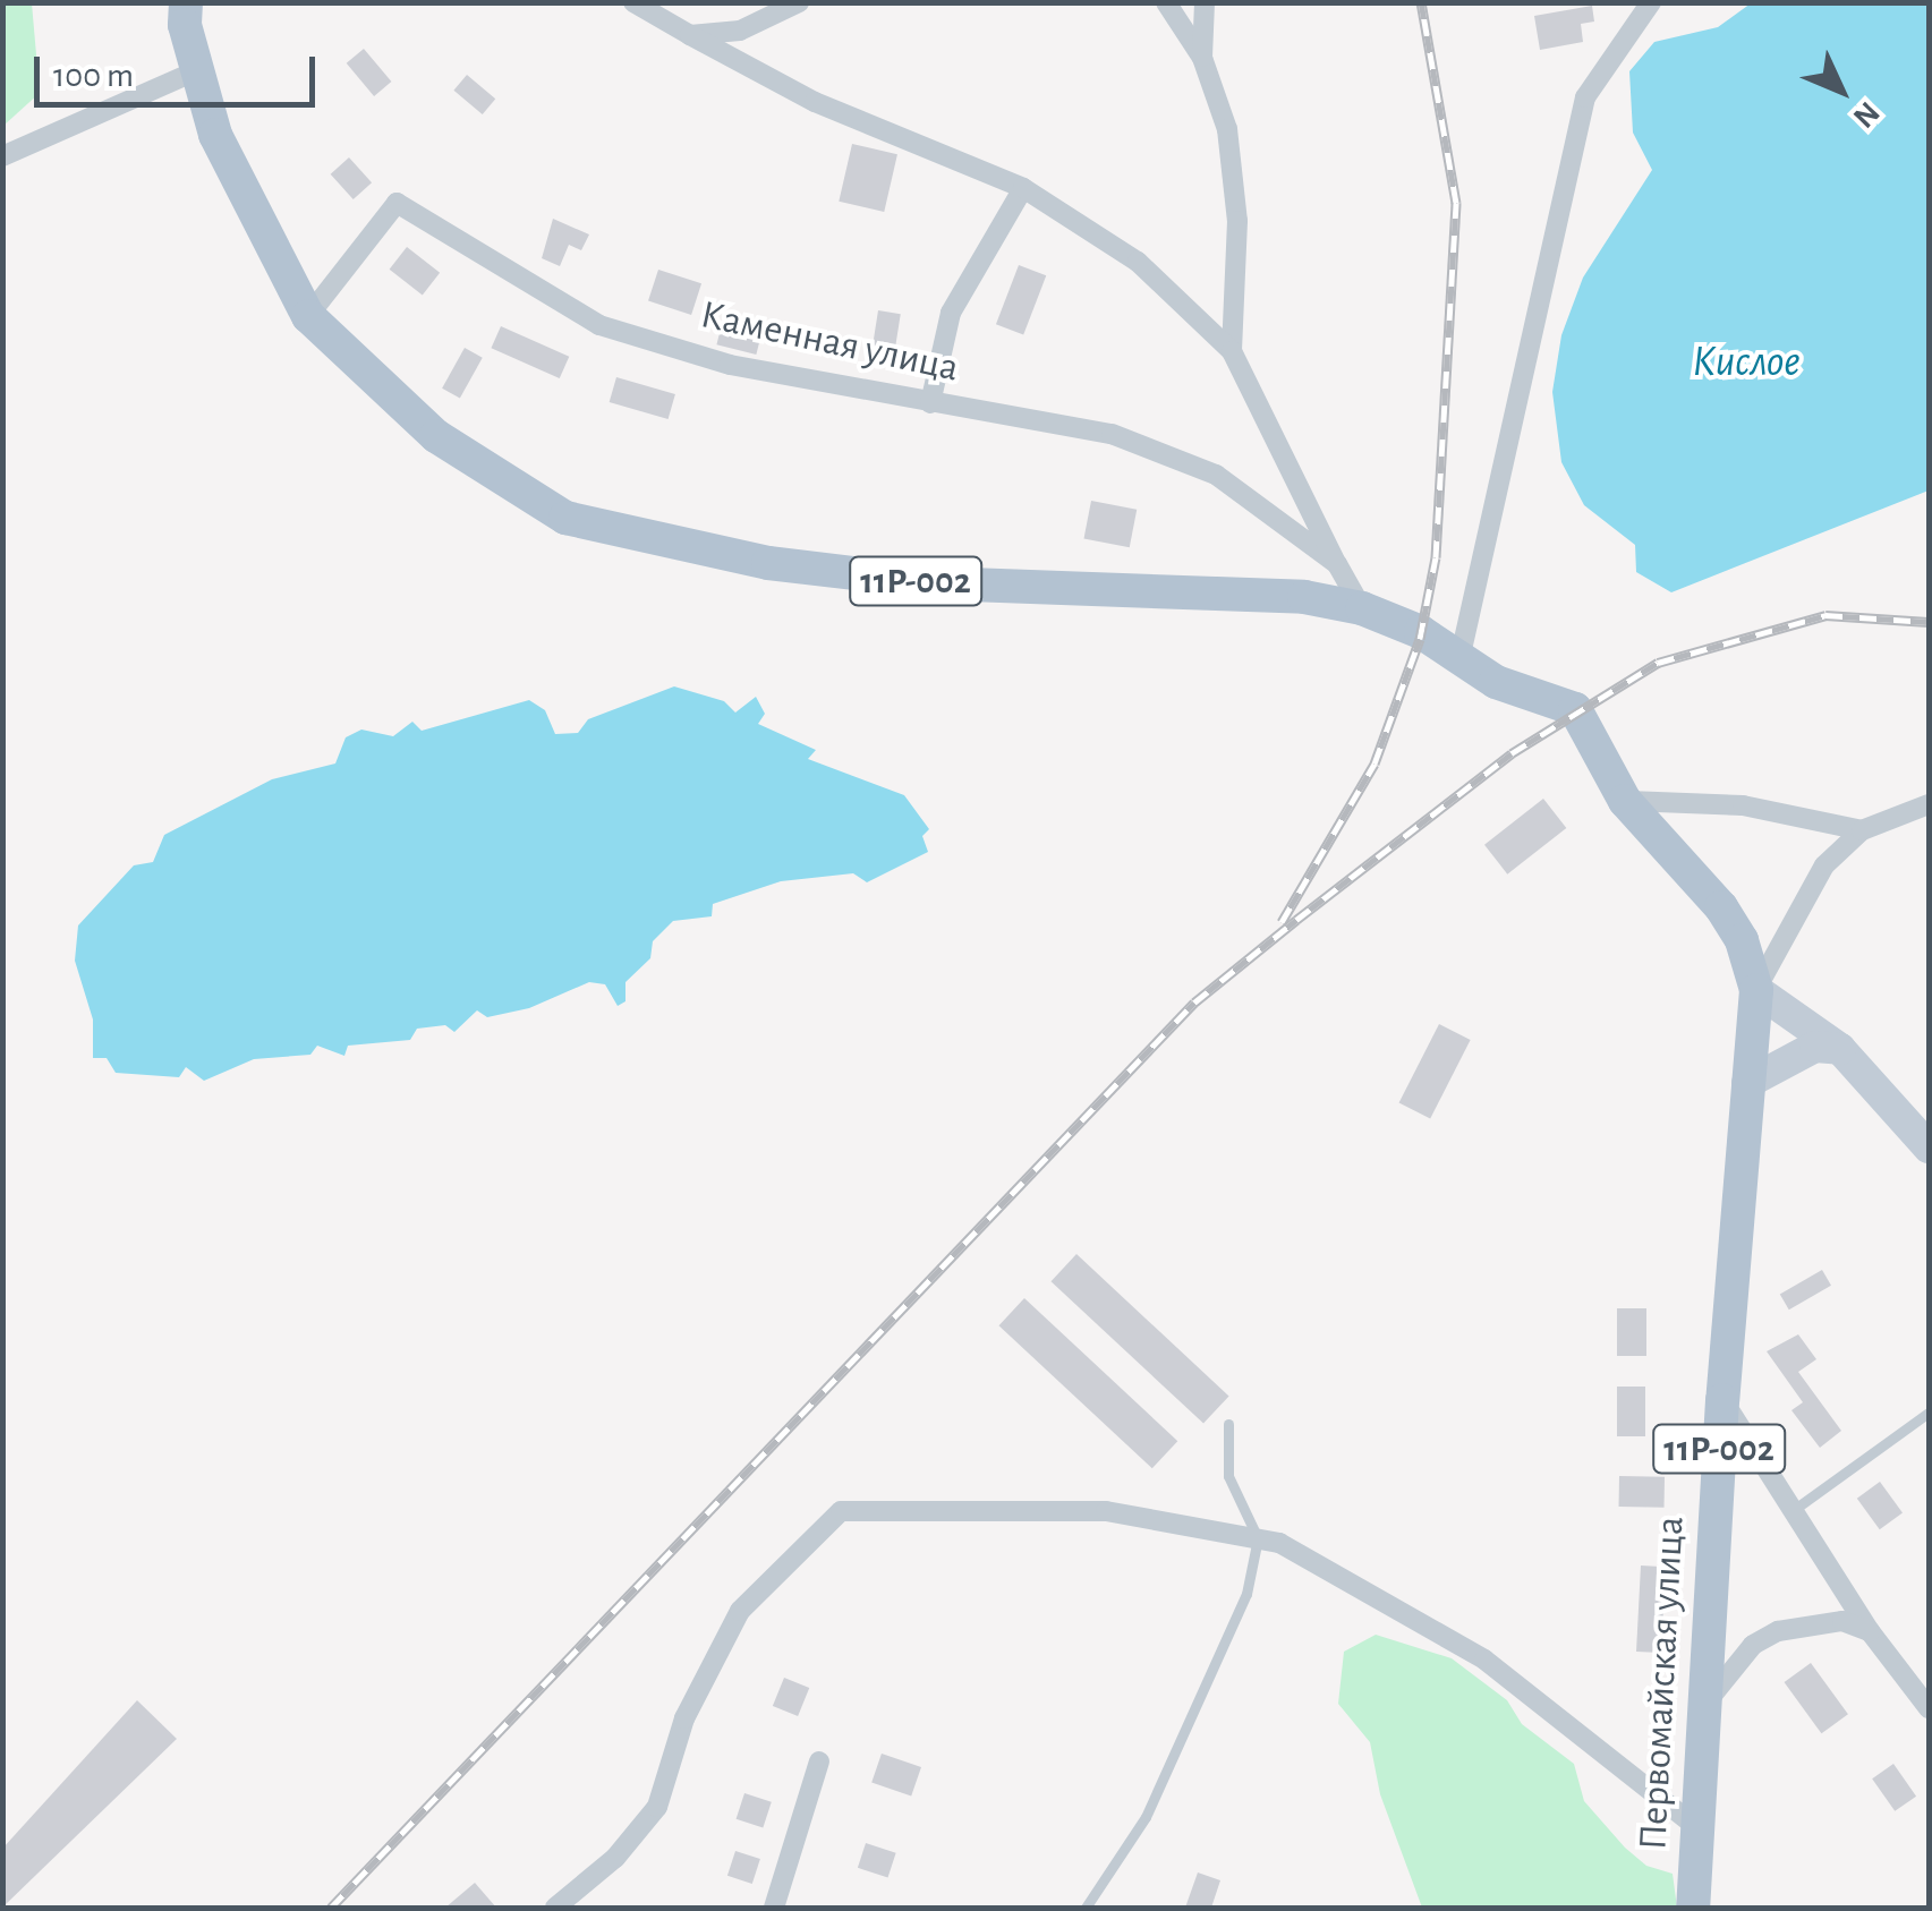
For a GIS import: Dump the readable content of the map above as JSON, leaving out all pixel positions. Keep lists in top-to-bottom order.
{
  "streets": {
    "main road": ["11Р-002", "Первомайская улица"],
    "street": ["Каменная улица"]
  },
  "crossings": [
    ["Каменная улица", "11Р-002"],
    ["11Р-002", "Первомайская улица"]
  ],
  "water": ["Кислое"],
  "scale_bar": "100 m",
  "north": "bottom right"
}
